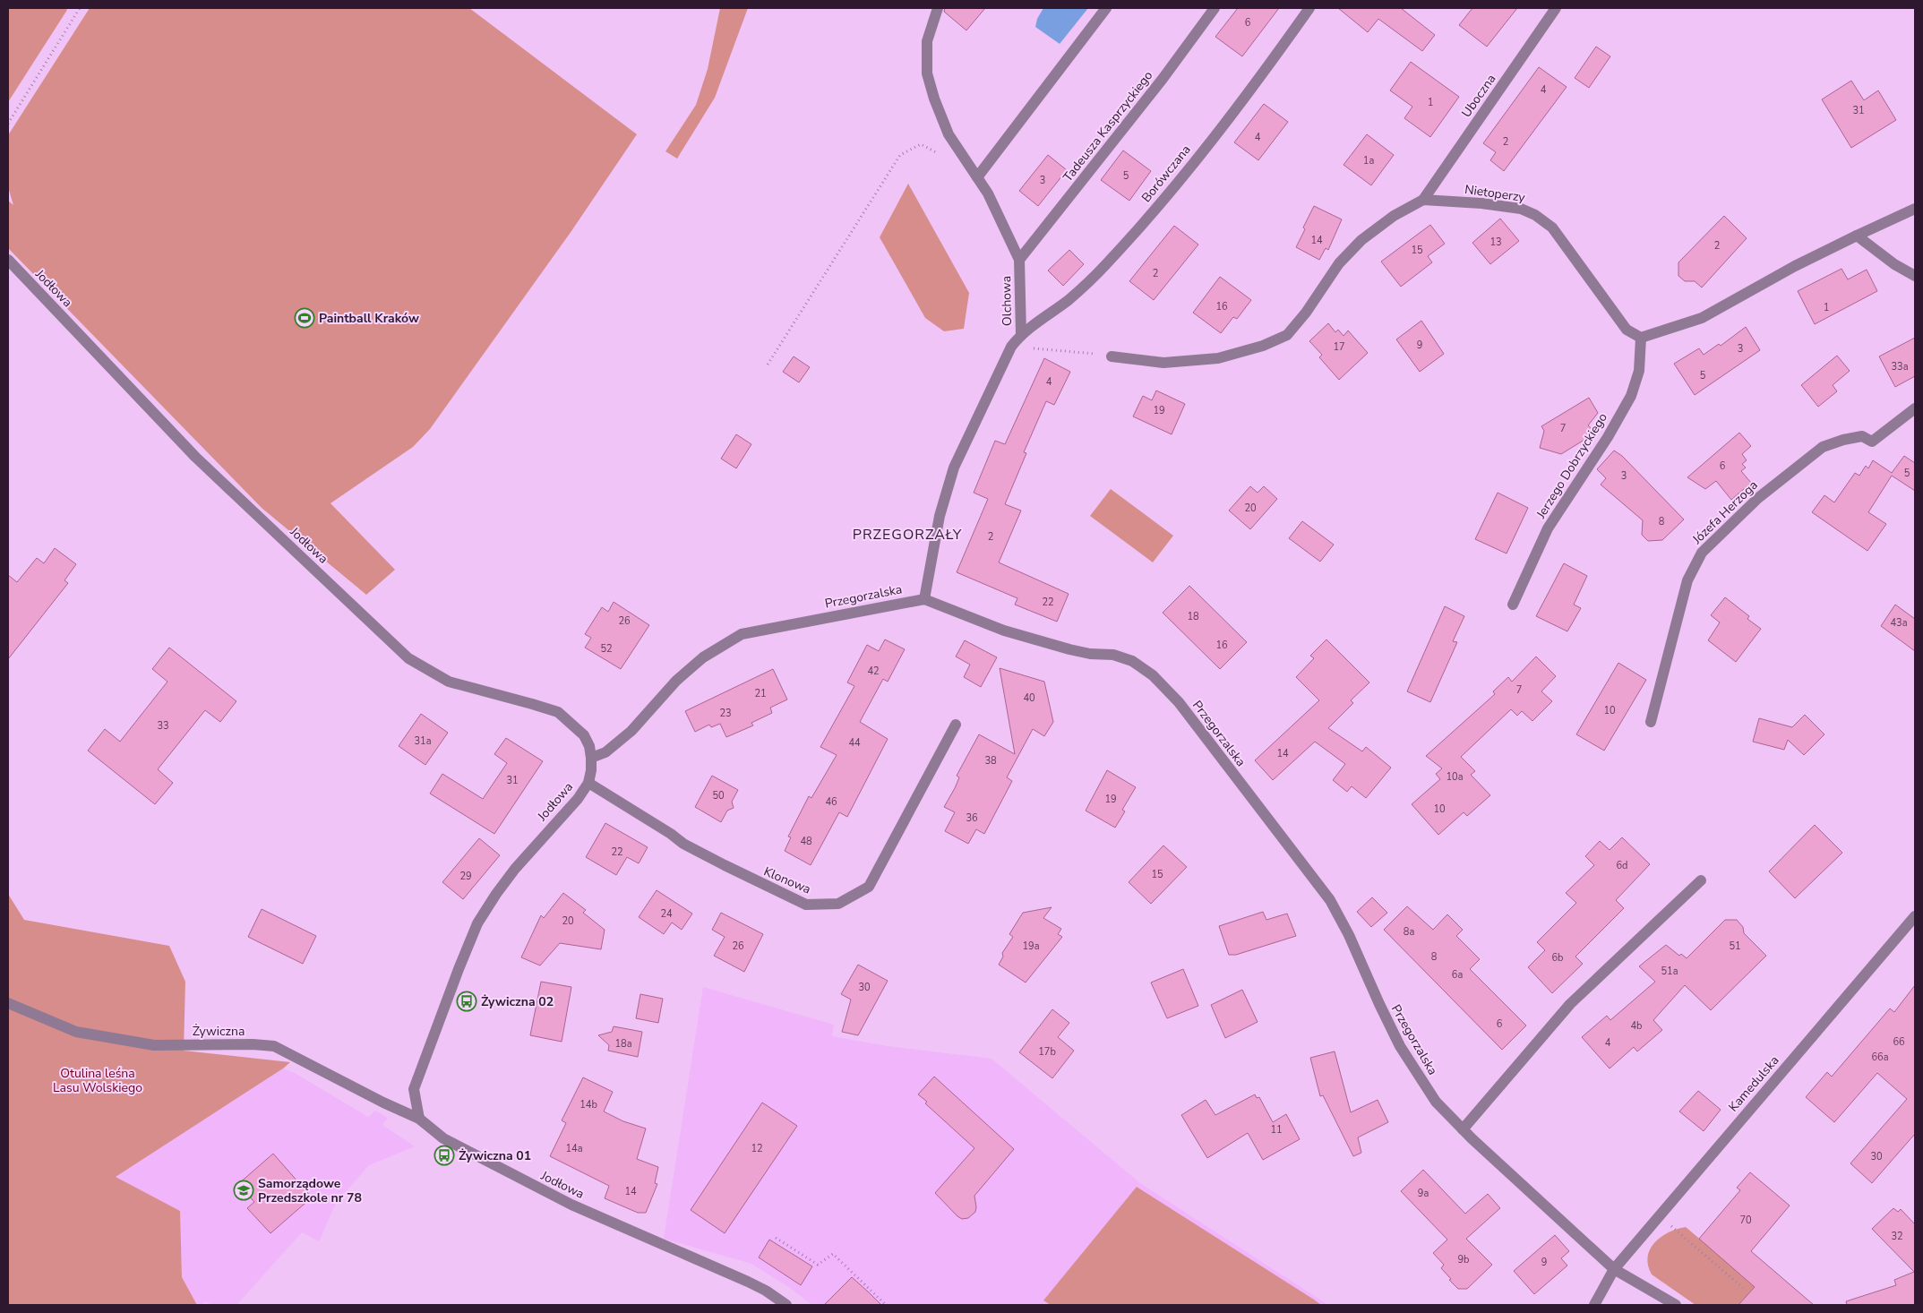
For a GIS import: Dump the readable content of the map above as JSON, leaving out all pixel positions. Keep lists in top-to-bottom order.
{
  "streets": {
    "street": [
      "Uboczna",
      "Tadeusza Kasprzyckiego",
      "Borówczana",
      "Nietoperzy",
      "Jodłowa",
      "Olchowa",
      "Jerzego Dobrzyckiego",
      "Józefa Herzoga",
      "Przegorzalska",
      "Klonowa",
      "Żywiczna",
      "Kamedulska"
    ]
  },
  "crossings": [
    ["Uboczna", "Nietoperzy"],
    ["Tadeusza Kasprzyckiego", "Olchowa"],
    ["Borówczana", "Olchowa"],
    ["Nietoperzy", "Jerzego Dobrzyckiego"],
    ["Jodłowa", "Przegorzalska"],
    ["Jodłowa", "Klonowa"],
    ["Jodłowa", "Żywiczna"],
    ["Olchowa", "Przegorzalska"],
    ["Przegorzalska", "Kamedulska"]
  ],
  "districts": ["PRZEGORZAŁY"],
  "parks": ["Otulina leśna Lasu Wolskiego"],
  "places": {
    "sports": ["Paintball Kraków"],
    "bus stop": ["Żywiczna 02", "Żywiczna 01"],
    "school or university": ["Samorządowe Przedszkole nr 78"]
  },
  "house_numbers": [
    "6",
    "4",
    "1",
    "31",
    "4",
    "2",
    "1a",
    "5",
    "3",
    "14",
    "13",
    "2",
    "15",
    "2",
    "16",
    "1",
    "9",
    "17",
    "3",
    "33a",
    "5",
    "4",
    "19",
    "7",
    "6",
    "5",
    "3",
    "20",
    "8",
    "2",
    "22",
    "18",
    "26",
    "43a",
    "16",
    "52",
    "42",
    "7",
    "21",
    "40",
    "10",
    "23",
    "33",
    "31a",
    "44",
    "14",
    "38",
    "10a",
    "31",
    "50",
    "19",
    "46",
    "10",
    "36",
    "48",
    "22",
    "6d",
    "15",
    "29",
    "24",
    "20",
    "8a",
    "26",
    "19a",
    "51",
    "8",
    "6b",
    "51a",
    "6a",
    "30",
    "6",
    "4b",
    "66",
    "4",
    "18a",
    "17b",
    "66a",
    "14b",
    "11",
    "14a",
    "12",
    "30",
    "14",
    "9a",
    "70",
    "32",
    "9b",
    "9"
  ]
}
